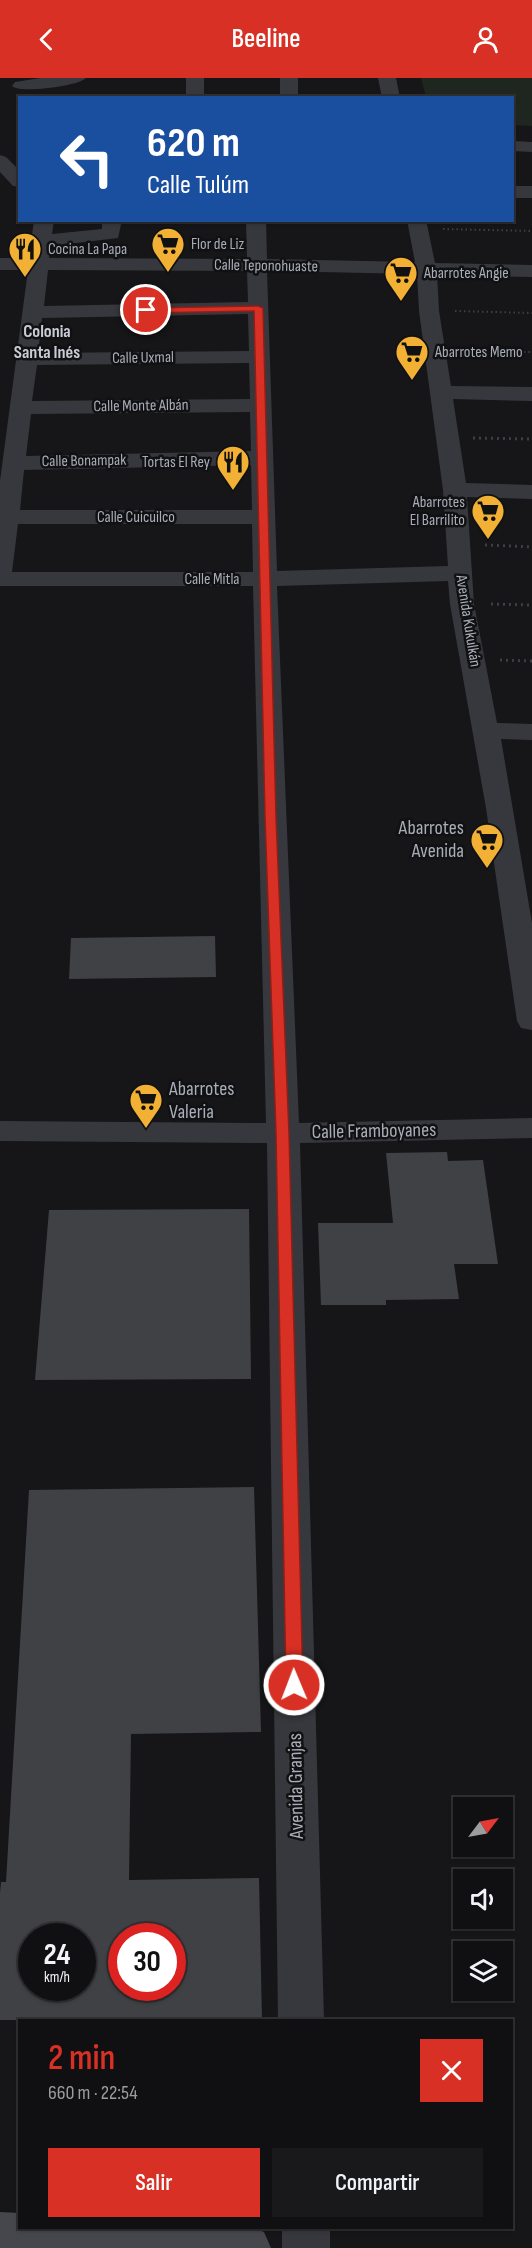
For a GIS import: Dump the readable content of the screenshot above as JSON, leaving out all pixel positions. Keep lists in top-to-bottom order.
{
  "streets": {
    "street": [
      "Calle Teponohuaste",
      "Calle Uxmal",
      "Calle Monte Albán",
      "Calle Bonampak",
      "Calle Cuicuilco",
      "Calle Mitla",
      "Avenida Kukulkán",
      "Calle Framboyanes",
      "Avenida Granjas"
    ]
  },
  "crossings": [
    ["Calle Teponohuaste", "Avenida Kukulkán"],
    ["Calle Teponohuaste", "Avenida Granjas"],
    ["Calle Uxmal", "Avenida Granjas"],
    ["Calle Monte Albán", "Avenida Granjas"],
    ["Calle Bonampak", "Avenida Granjas"],
    ["Calle Cuicuilco", "Avenida Granjas"],
    ["Calle Mitla", "Avenida Kukulkán"],
    ["Calle Mitla", "Avenida Granjas"],
    ["Calle Framboyanes", "Avenida Granjas"]
  ],
  "districts": ["Colonia Santa Inés"],
  "places": {
    "supermarket": [
      "Flor de Liz",
      "Abarrotes Angie",
      "Abarrotes Memo",
      "Abarrotes El Barrilito",
      "Abarrotes Avenida",
      "Abarrotes Valeria"
    ],
    "restaurant": ["Cocina La Papa", "Tortas El Rey"]
  },
  "north": "top right",
  "page": {
    "header": "Beeline",
    "turn": ["620 m", "Calle Tulúm"],
    "speed": "24 km/h",
    "limit": "30",
    "heading": ["2 min", "660 m · 22:54"],
    "buttons": ["Salir", "Compartir"]
  }
}
